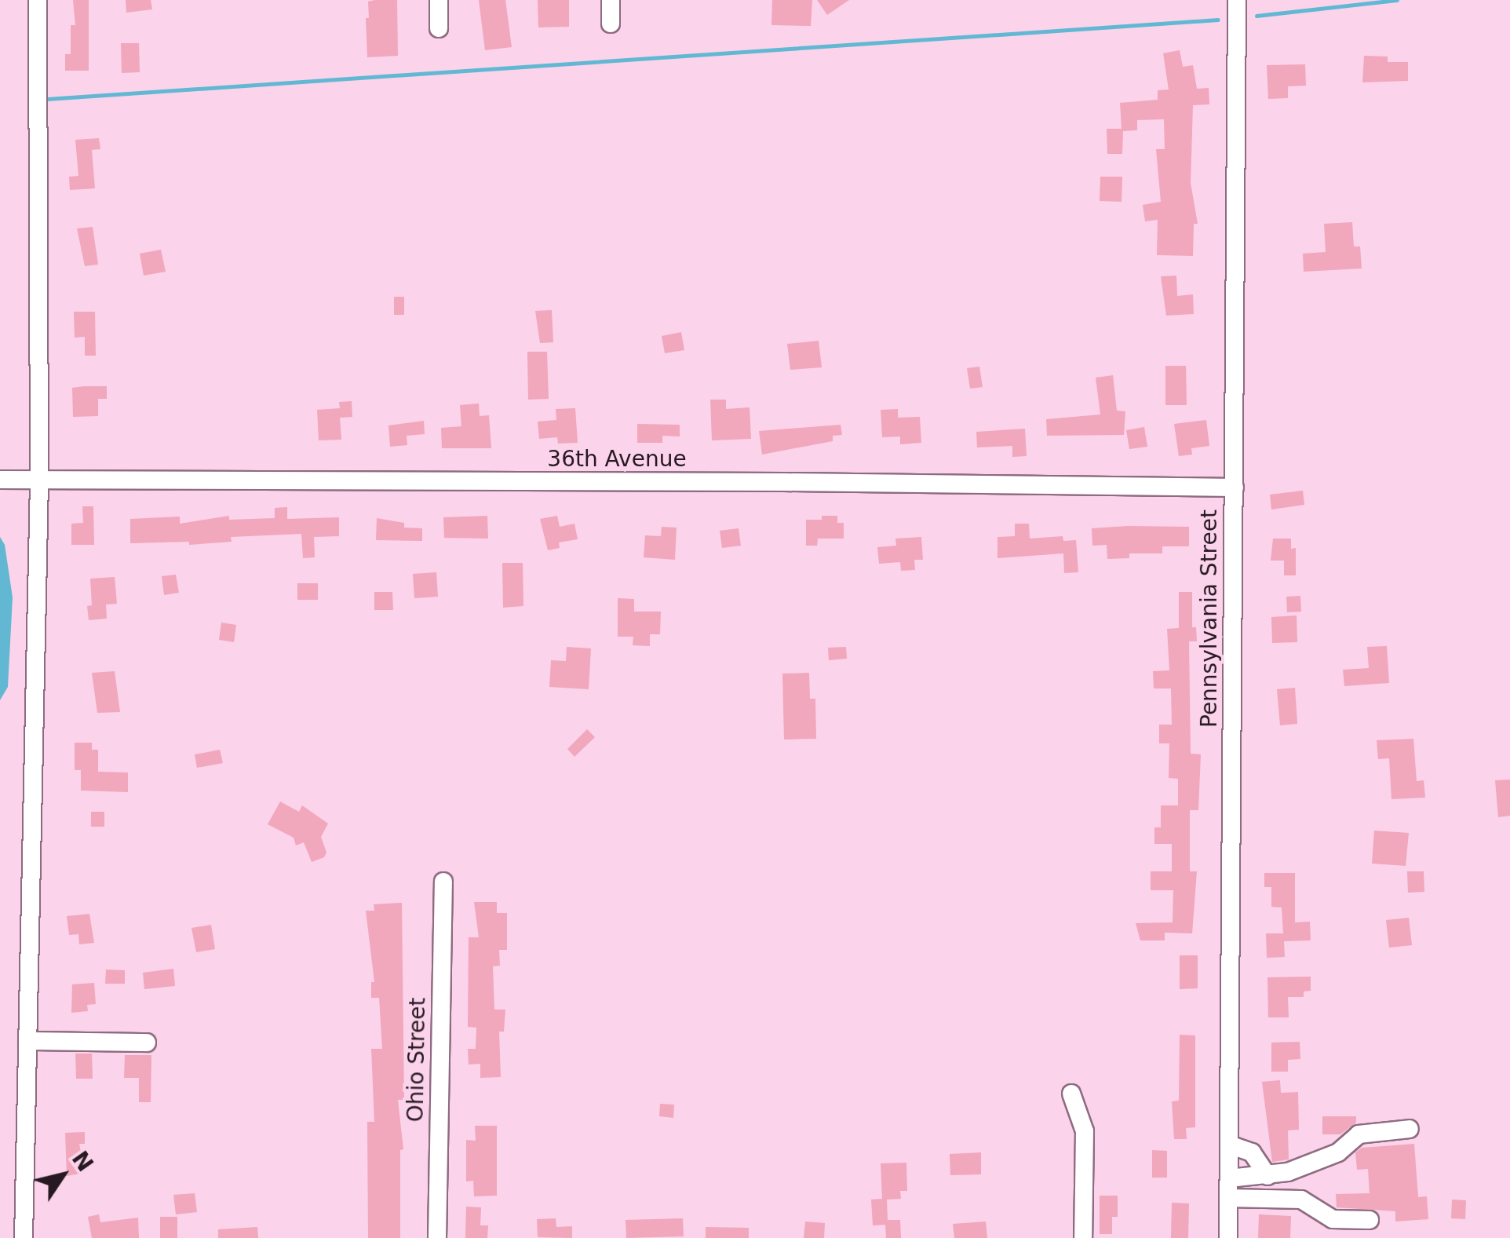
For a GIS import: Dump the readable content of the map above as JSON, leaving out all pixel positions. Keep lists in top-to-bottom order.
{
  "streets": {
    "street": ["36th Avenue", "Pennsylvania Street", "Ohio Street"]
  },
  "crossings": [
    ["36th Avenue", "Pennsylvania Street"]
  ],
  "north": "top right"
}
